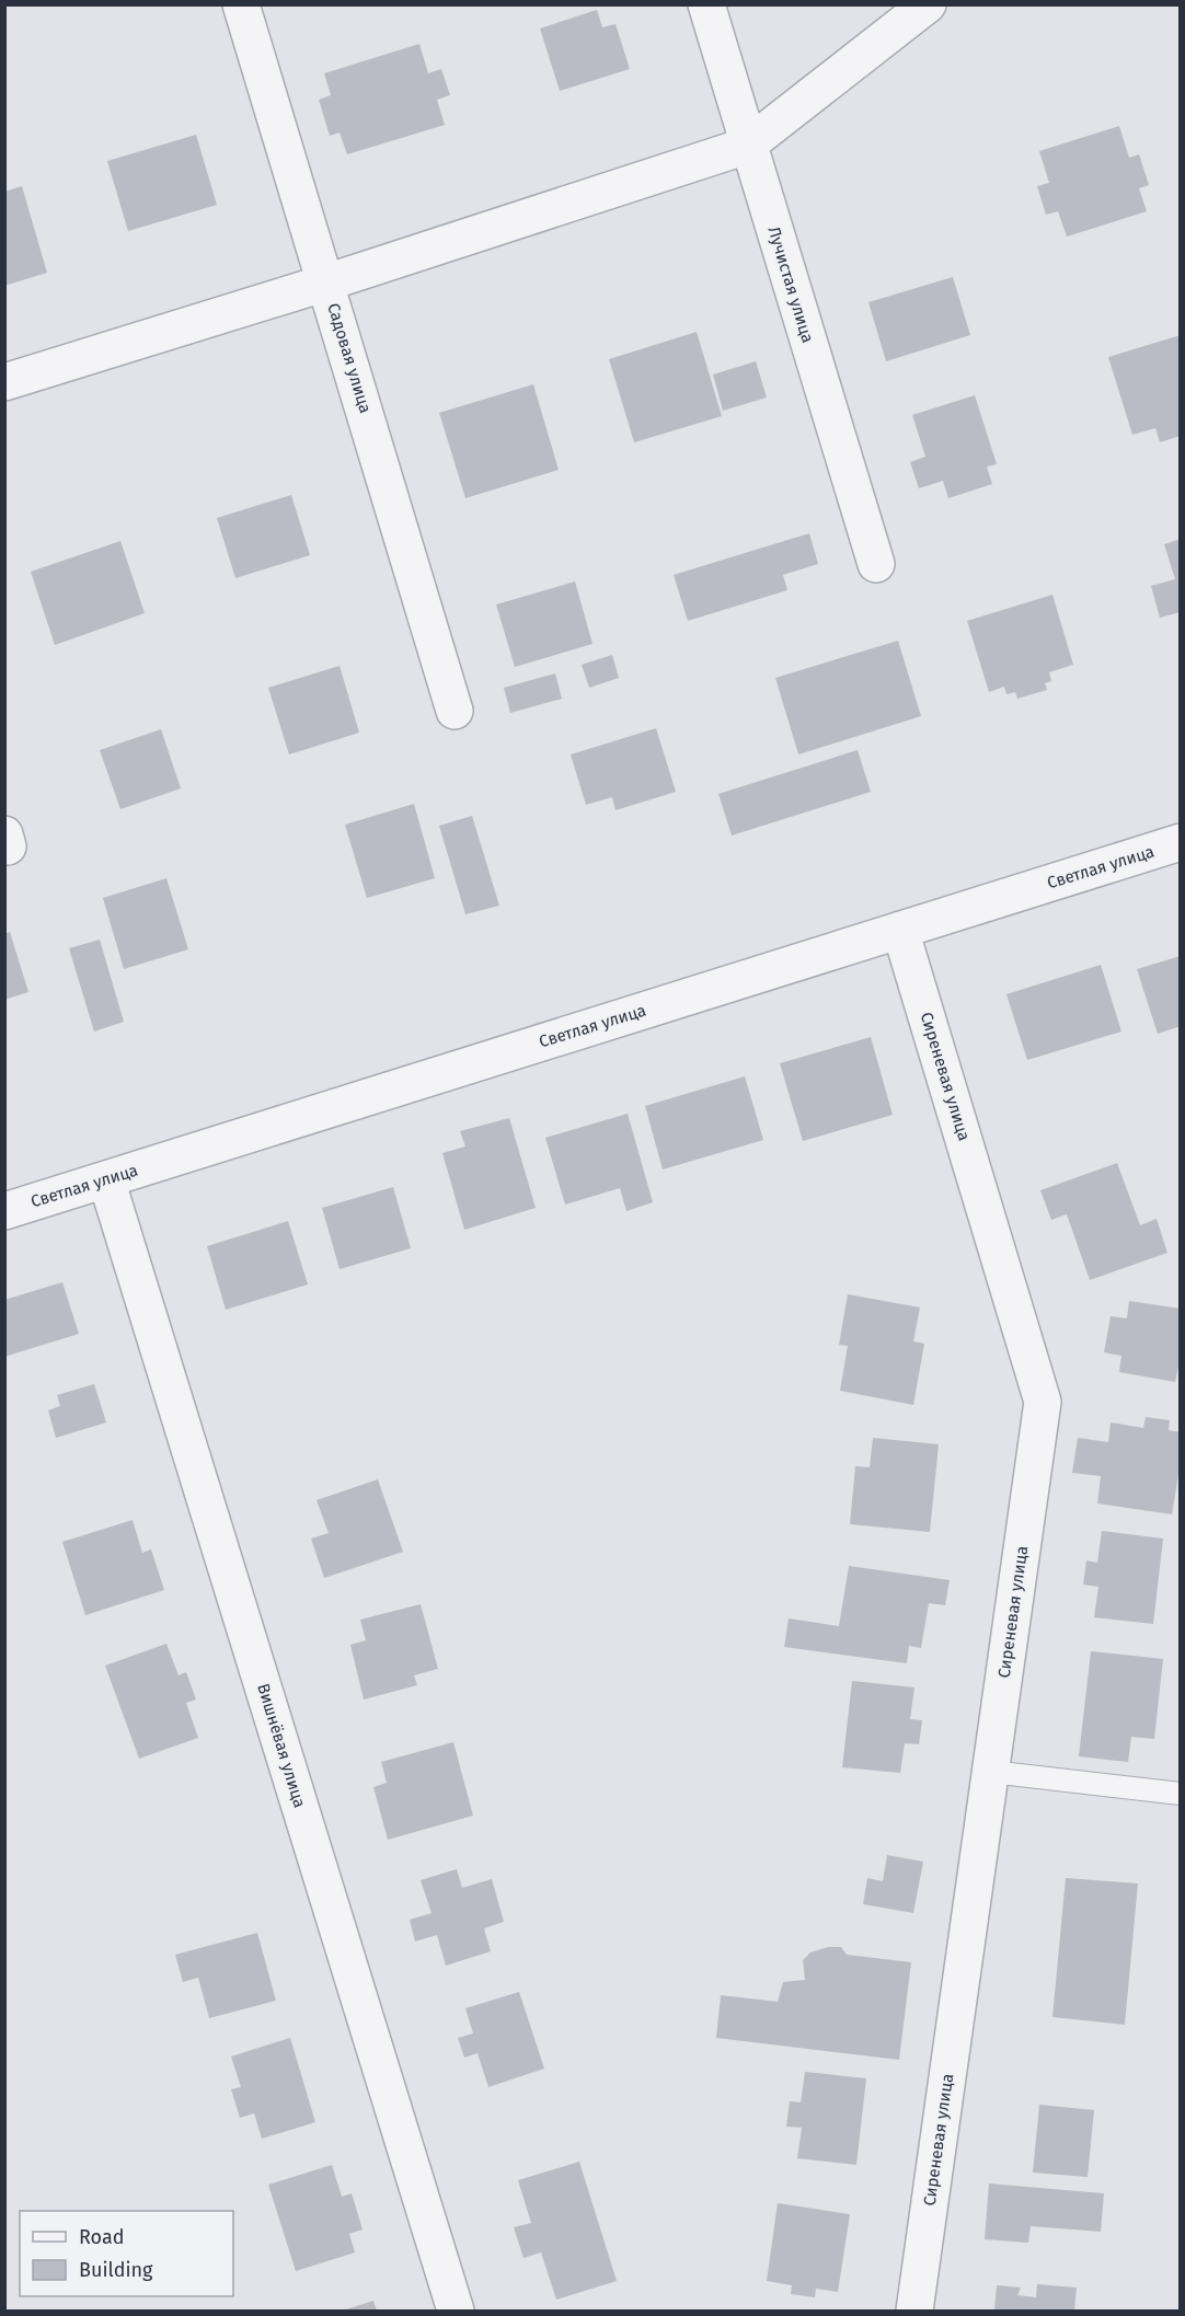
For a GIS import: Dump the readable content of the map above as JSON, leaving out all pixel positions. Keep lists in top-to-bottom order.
{
  "streets": {
    "street": [
      "Лучистая улица",
      "Садовая улица",
      "Светлая улица",
      "Сиреневая улица",
      "Вишнёвая улица"
    ]
  },
  "crossings": [
    ["Светлая улица", "Сиреневая улица"],
    ["Светлая улица", "Вишнёвая улица"]
  ],
  "legend": ["Road", "Building"]
}
